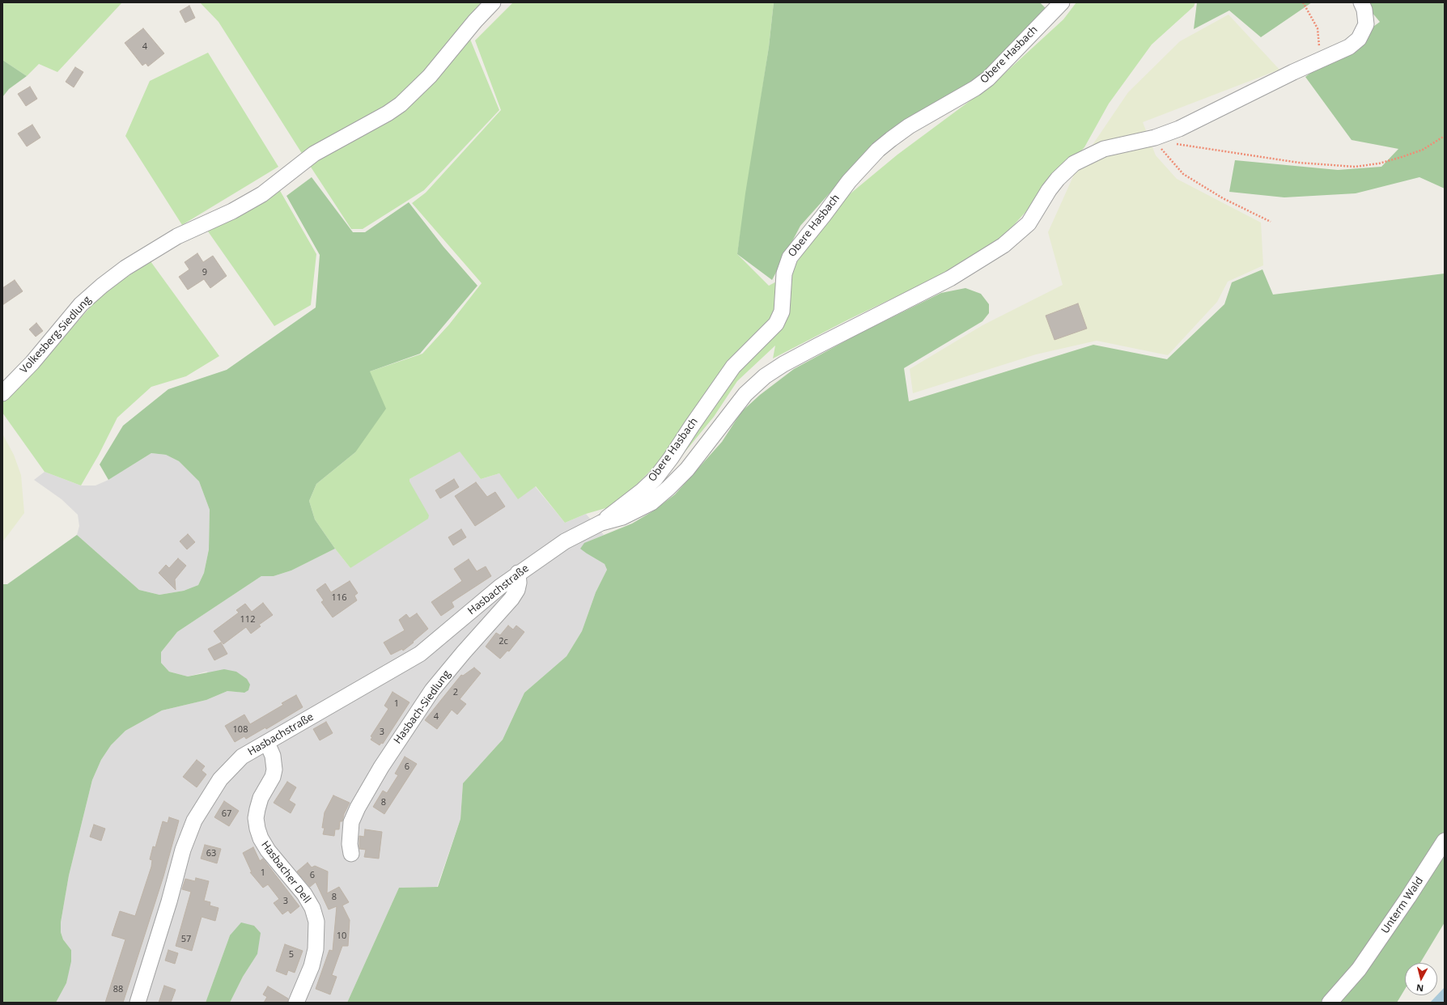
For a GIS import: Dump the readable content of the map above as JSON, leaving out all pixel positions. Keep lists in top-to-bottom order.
{
  "streets": {
    "street": [
      "Obere Hasbach",
      "Volkesberg-Siedlung",
      "Hasbachstraße",
      "Hasbach-Siedlung",
      "Hasbacher Dell",
      "Unterm Wald"
    ]
  },
  "crossings": [
    ["Obere Hasbach", "Hasbachstraße"],
    ["Hasbachstraße", "Hasbach-Siedlung"],
    ["Hasbachstraße", "Hasbacher Dell"]
  ],
  "house_numbers": [
    "4",
    "9",
    "116",
    "112",
    "2c",
    "2",
    "1",
    "4",
    "108",
    "3",
    "6",
    "8",
    "67",
    "63",
    "1",
    "6",
    "8",
    "3",
    "10",
    "57",
    "5",
    "88"
  ],
  "north": "bottom"
}
